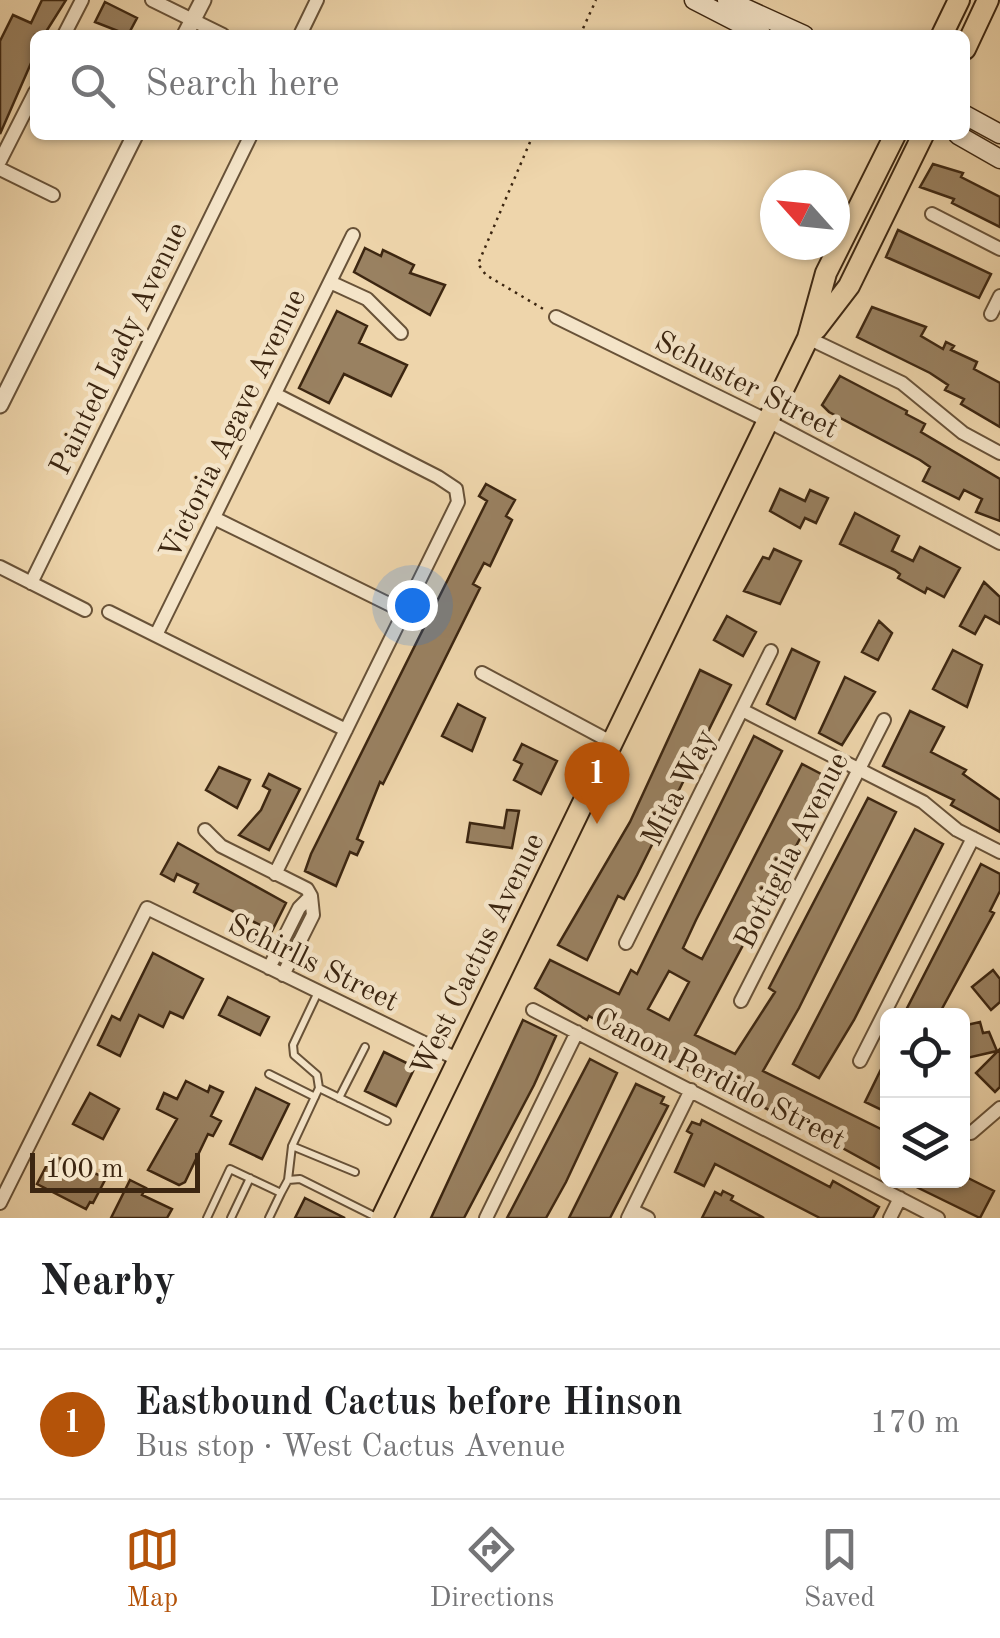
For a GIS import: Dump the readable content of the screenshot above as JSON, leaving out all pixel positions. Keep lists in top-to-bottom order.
{
  "streets": {
    "main road": ["West Cactus Avenue"],
    "street": [
      "Painted Lady Avenue",
      "Schuster Street",
      "Victoria Agave Avenue",
      "Mita Way",
      "Bottiglia Avenue",
      "Schirlls Street",
      "Canon Perdido Street"
    ]
  },
  "crossings": [
    ["Schuster Street", "West Cactus Avenue"],
    ["West Cactus Avenue", "Schirlls Street"]
  ],
  "scale_bar": "100 m",
  "north": "top left",
  "page": {
    "search": "Search here",
    "pins": "1",
    "scale": "100 m",
    "heading": "Nearby",
    "list": [
      {
        "mark": "1",
        "name": "Eastbound Cactus before Hinson",
        "note": "Bus stop · West Cactus Avenue",
        "value": "170 m"
      }
    ],
    "nav": ["Map", "Directions", "Saved"]
  }
}
